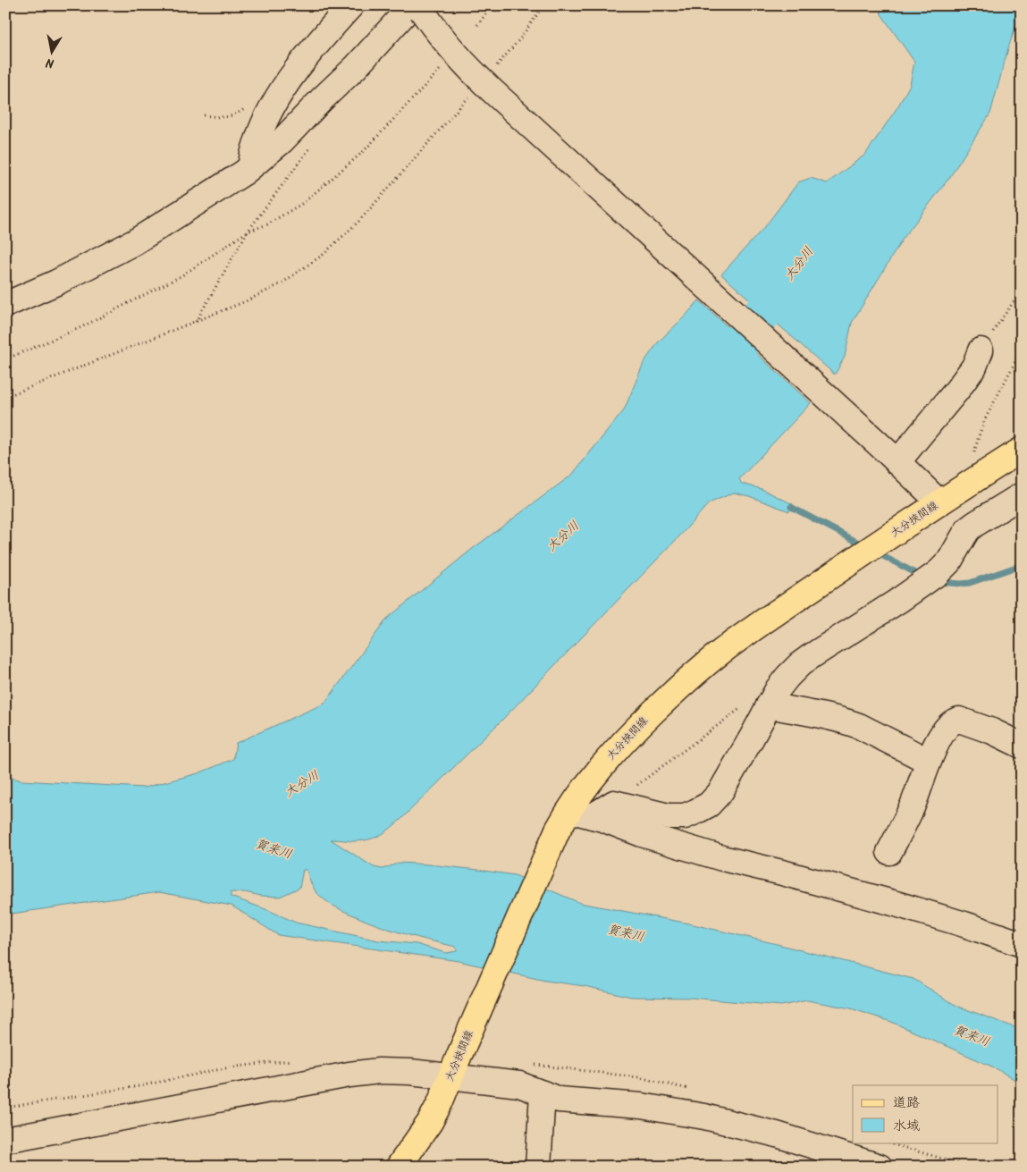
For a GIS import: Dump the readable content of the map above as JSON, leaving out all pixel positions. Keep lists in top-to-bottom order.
{
  "streets": {
    "main road": ["大分挾間線"]
  },
  "water": ["大分川", "賀来川"],
  "legend": ["道路", "水域"],
  "north": "bottom"
}
